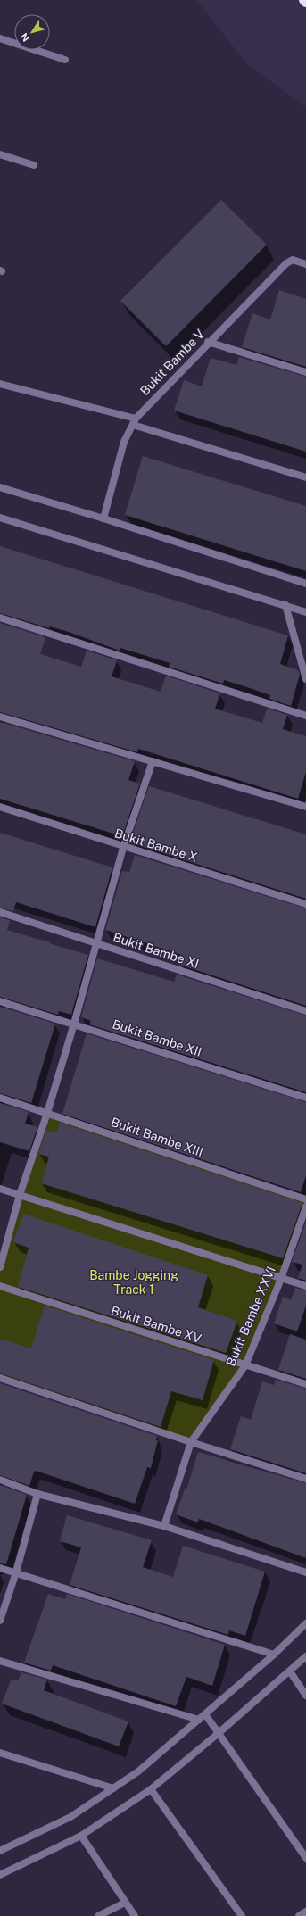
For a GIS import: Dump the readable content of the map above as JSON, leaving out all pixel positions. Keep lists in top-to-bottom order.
{
  "streets": {
    "street": [
      "Bukit Bambe V",
      "Bukit Bambe X",
      "Bukit Bambe XI",
      "Bukit Bambe XII",
      "Bukit Bambe XIII",
      "Bukit Bambe XXVI",
      "Bukit Bambe XV"
    ]
  },
  "crossings": [
    ["Bukit Bambe XXVI", "Bukit Bambe XV"]
  ],
  "parks": ["Bambe Jogging Track 1"],
  "north": "bottom left"
}
